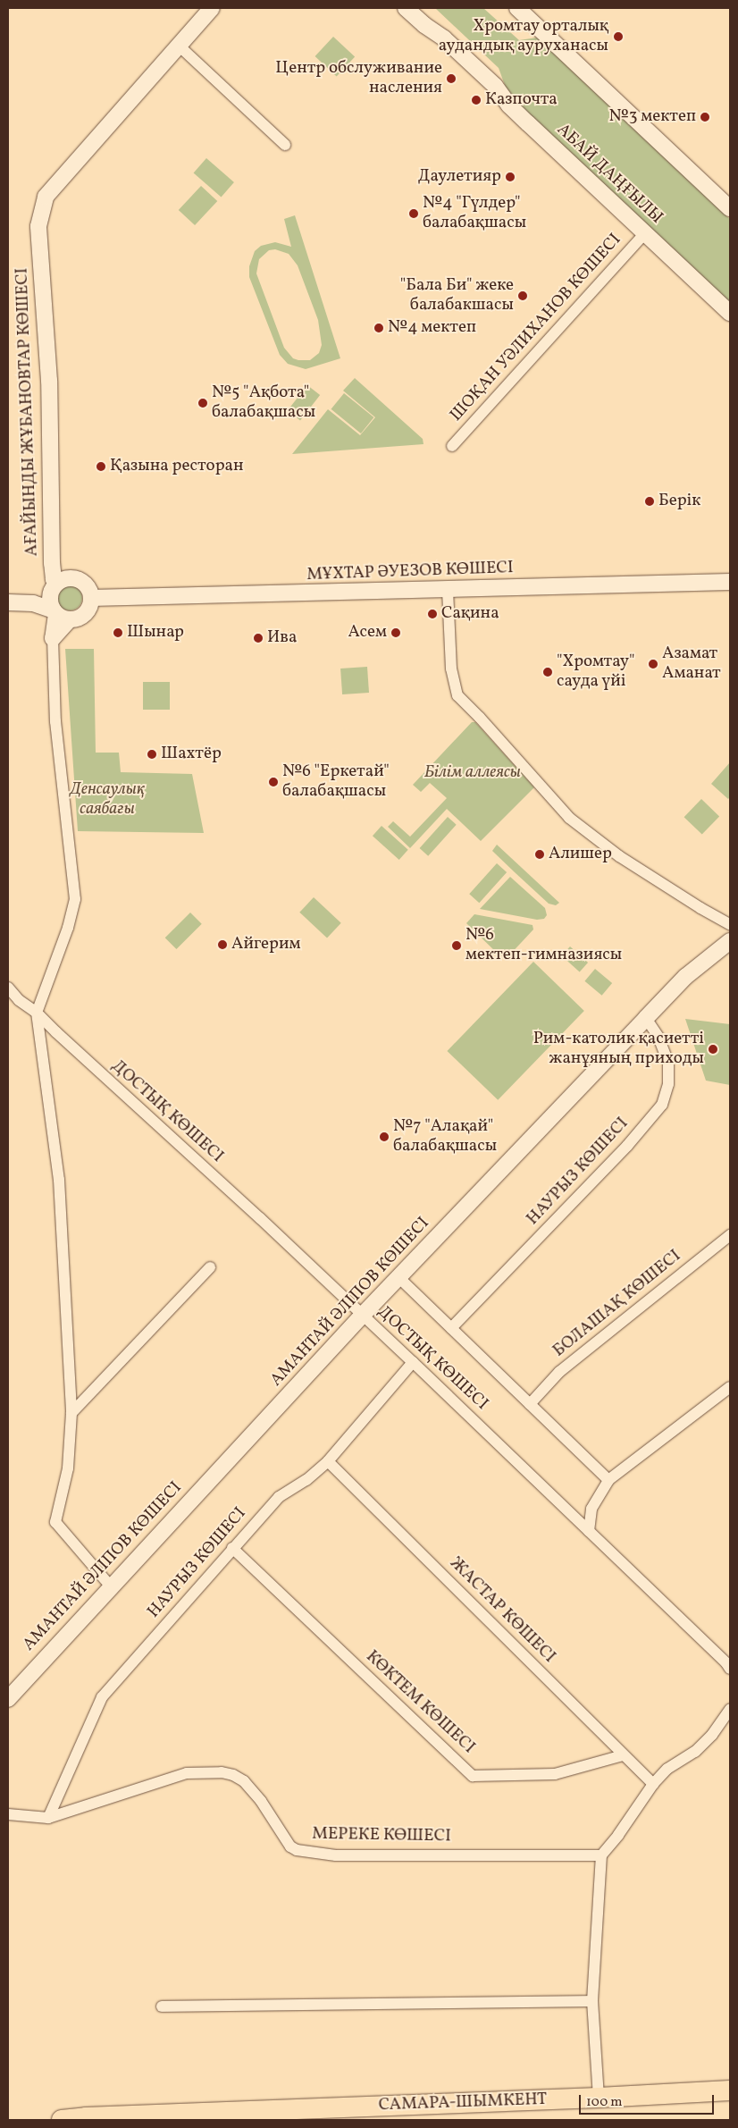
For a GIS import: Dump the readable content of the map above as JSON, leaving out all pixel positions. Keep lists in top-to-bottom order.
{
  "streets": {
    "highway": ["САМАРА-ШЫМКЕНТ"],
    "street": [
      "АБАЙ ДАҢҒЫЛЫ",
      "ШОҚАН УӘЛИХАНОВ КӨШЕСІ",
      "АҒАЙЫНДЫ ЖҰБАНОВТАР КӨШЕСІ",
      "МҰХТАР ӘУЕЗОВ КӨШЕСІ",
      "ДОСТЫҚ КӨШЕСІ",
      "НАУРЫЗ КӨШЕСІ",
      "АМАНТАЙ ӘЛІПОВ КӨШЕСІ",
      "БОЛАШАҚ КӨШЕСІ",
      "ЖАСТАР КӨШЕСІ",
      "КӨКТЕМ КӨШЕСІ",
      "МЕРЕКЕ КӨШЕСІ"
    ]
  },
  "crossings": [
    ["АБАЙ ДАҢҒЫЛЫ", "ШОҚАН УӘЛИХАНОВ КӨШЕСІ"],
    ["ДОСТЫҚ КӨШЕСІ", "НАУРЫЗ КӨШЕСІ"],
    ["ДОСТЫҚ КӨШЕСІ", "АМАНТАЙ ӘЛІПОВ КӨШЕСІ"],
    ["НАУРЫЗ КӨШЕСІ", "АМАНТАЙ ӘЛІПОВ КӨШЕСІ"],
    ["НАУРЫЗ КӨШЕСІ", "ЖАСТАР КӨШЕСІ"],
    ["НАУРЫЗ КӨШЕСІ", "КӨКТЕМ КӨШЕСІ"],
    ["НАУРЫЗ КӨШЕСІ", "МЕРЕКЕ КӨШЕСІ"],
    ["ЖАСТАР КӨШЕСІ", "КӨКТЕМ КӨШЕСІ"]
  ],
  "parks": ["Білім аллеясы", "Денсаулық саябағы"],
  "places": [
    "Хромтау орталық аудандық ауруханасы",
    "Центр обслуживание насления",
    "Казпочта",
    "№3 мектеп",
    "Даулетияр",
    "№4 \"Гүлдер\" балабақшасы",
    "\"Бала Би\" жеке балабакшасы",
    "№4 мектеп",
    "№5 \"Ақбота\" балабақшасы",
    "Қазына ресторан",
    "Берік",
    "Сақина",
    "Шынар",
    "Асем",
    "Ива",
    "Азамат Аманат",
    "\"Хромтау\" сауда үйі",
    "Шахтёр",
    "№6 \"Еркетай\" балабақшасы",
    "Алишер",
    "Айгерим",
    "№6 мектеп-гимназиясы",
    "Рим-католик қасиетті жанұяның приходы",
    "№7 \"Алақай\" балабақшасы"
  ],
  "scale_bar": "100 m"
}
